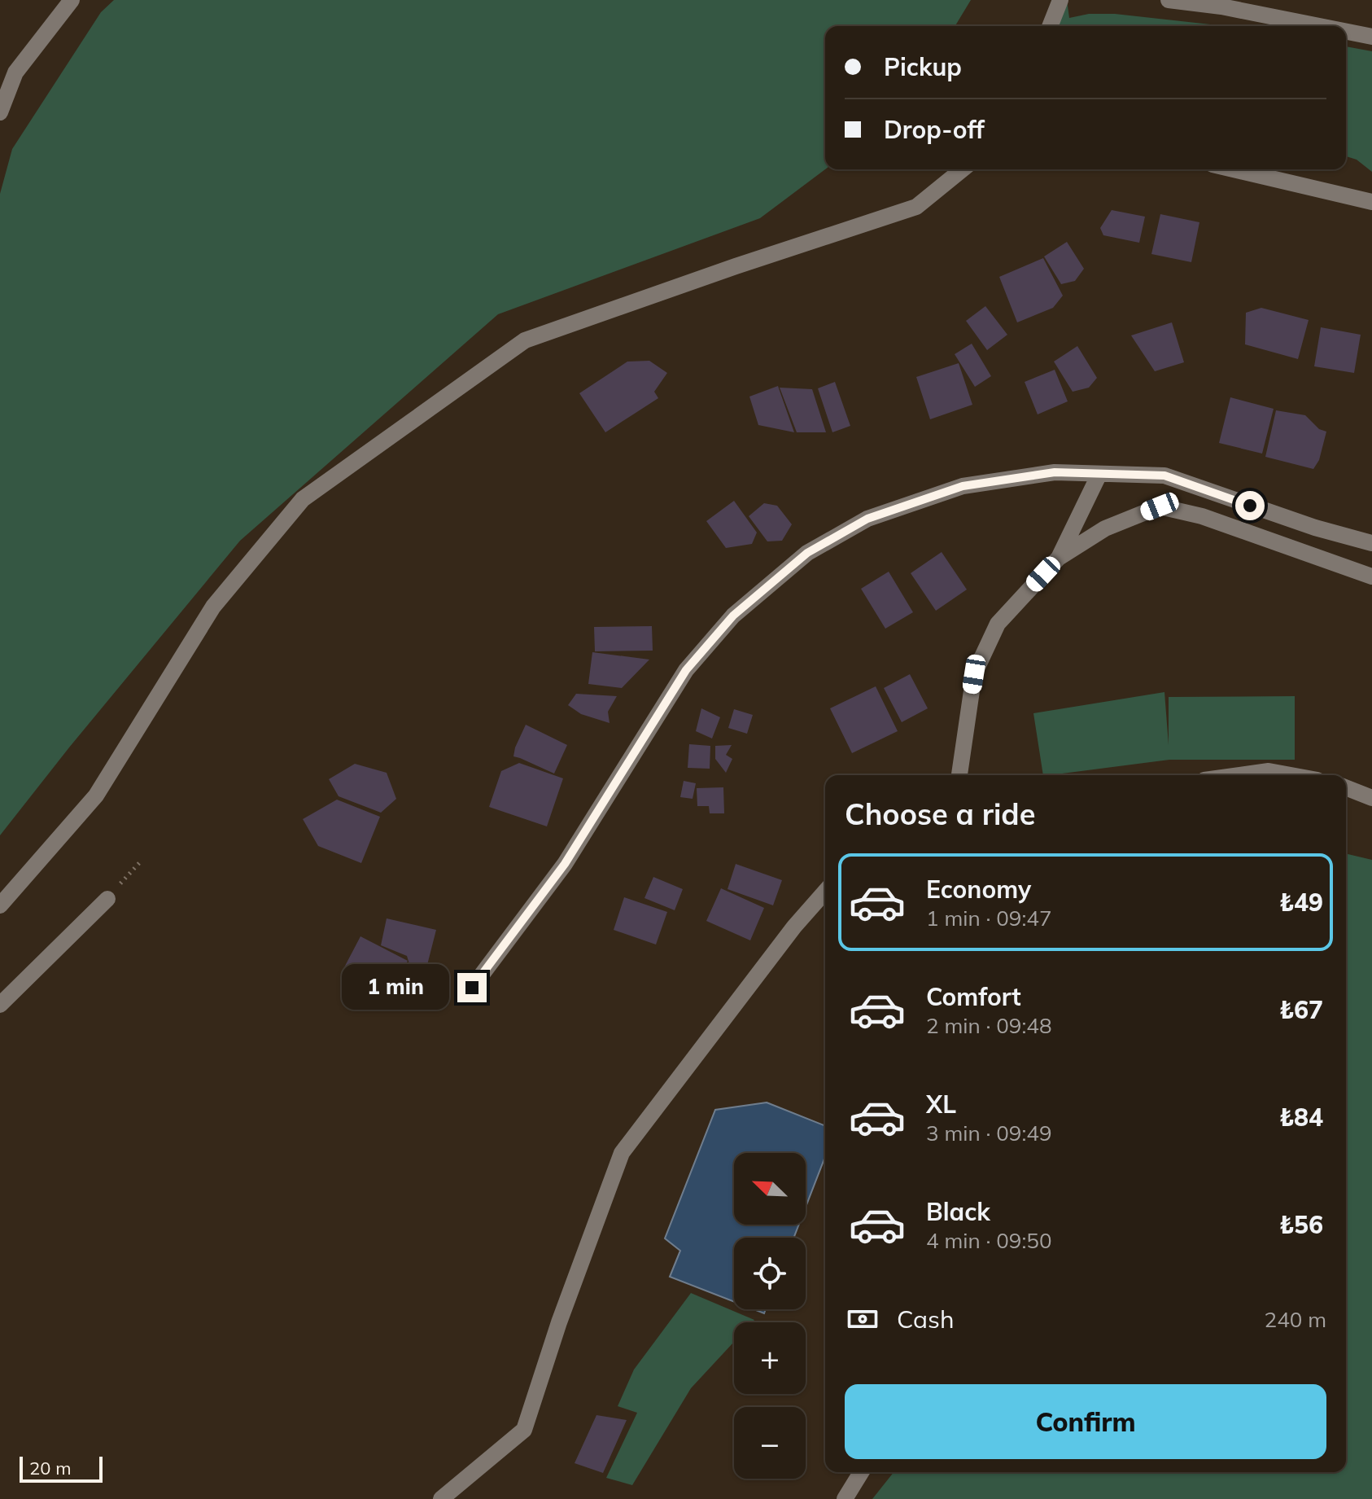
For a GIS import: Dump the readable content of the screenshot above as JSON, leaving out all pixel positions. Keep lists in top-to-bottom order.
{
  "scale_bar": "20 m",
  "north": "top left",
  "page": {
    "banner": ["Pickup", "Drop-off"],
    "heading": "Choose a ride",
    "list": [
      {
        "name": "Economy",
        "note": "1 min · 09:47",
        "value": "₺49"
      },
      {
        "name": "Comfort",
        "note": "2 min · 09:48",
        "value": "₺67"
      },
      {
        "name": "XL",
        "note": "3 min · 09:49",
        "value": "₺84"
      },
      {
        "name": "Black",
        "note": "4 min · 09:50",
        "value": "₺56"
      }
    ],
    "bubble": "1 min",
    "map_buttons": ["+", "−"],
    "pay": ["Cash", "240 m"],
    "buttons": "Confirm",
    "scale": "20 m"
  }
}
